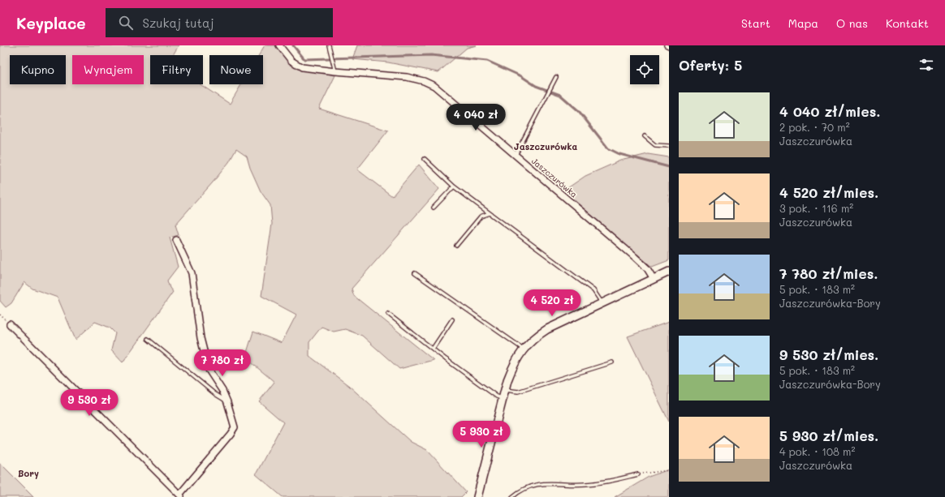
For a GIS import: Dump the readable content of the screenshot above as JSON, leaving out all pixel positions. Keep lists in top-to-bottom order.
{
  "streets": {
    "street": ["Jaszczurówka"]
  },
  "districts": ["Jaszczurówka", "Bory"],
  "page": {
    "header": "Keyplace",
    "search": "Szukaj tutaj",
    "nav": [
      "Start",
      "Mapa",
      "O nas",
      "Kontakt"
    ],
    "heading": "Oferty: 5",
    "chip": [
      "Kupno",
      "Wynajem",
      "Filtry",
      "Nowe"
    ],
    "list": [
      {
        "name": "4 040 zł/mies.",
        "note": "2 pok. · 70 m² · Jaszczurówka"
      },
      {
        "name": "4 520 zł/mies.",
        "note": "3 pok. · 116 m² · Jaszczurówka"
      },
      {
        "name": "7 780 zł/mies.",
        "note": "5 pok. · 183 m² · Jaszczurówka-Bory"
      },
      {
        "name": "9 530 zł/mies.",
        "note": "5 pok. · 183 m² · Jaszczurówka-Bory"
      },
      {
        "name": "5 930 zł/mies.",
        "note": "4 pok. · 108 m² · Jaszczurówka"
      }
    ],
    "price": [
      "4 040 zł",
      "4 520 zł",
      "7 780 zł",
      "9 530 zł",
      "5 930 zł"
    ]
  }
}
